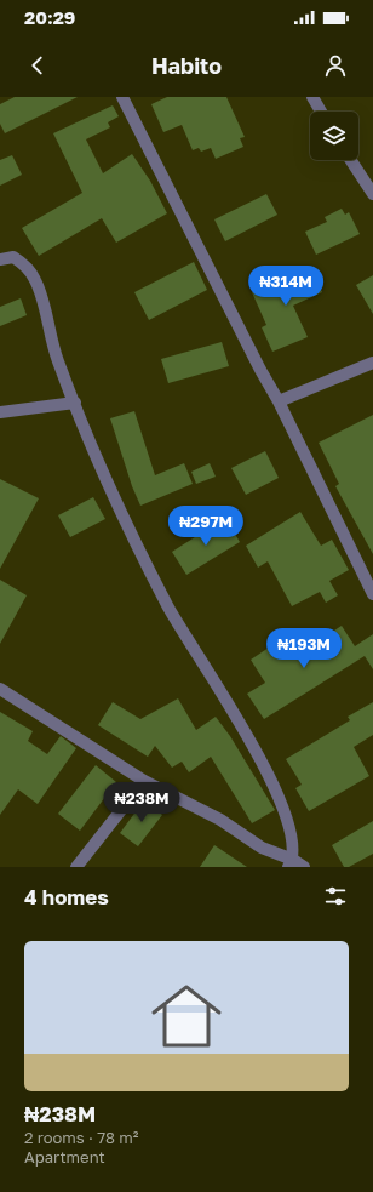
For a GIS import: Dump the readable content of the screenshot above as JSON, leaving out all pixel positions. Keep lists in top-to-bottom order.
{
  "page": {
    "status": "20:29",
    "header": "Habito",
    "price": [
      "₦314M",
      "₦297M",
      "₦193M",
      "₦238M"
    ],
    "heading": "4 homes",
    "list": [
      {
        "name": "₦238M",
        "note": "2 rooms · 78 m² · Apartment"
      }
    ]
  }
}
